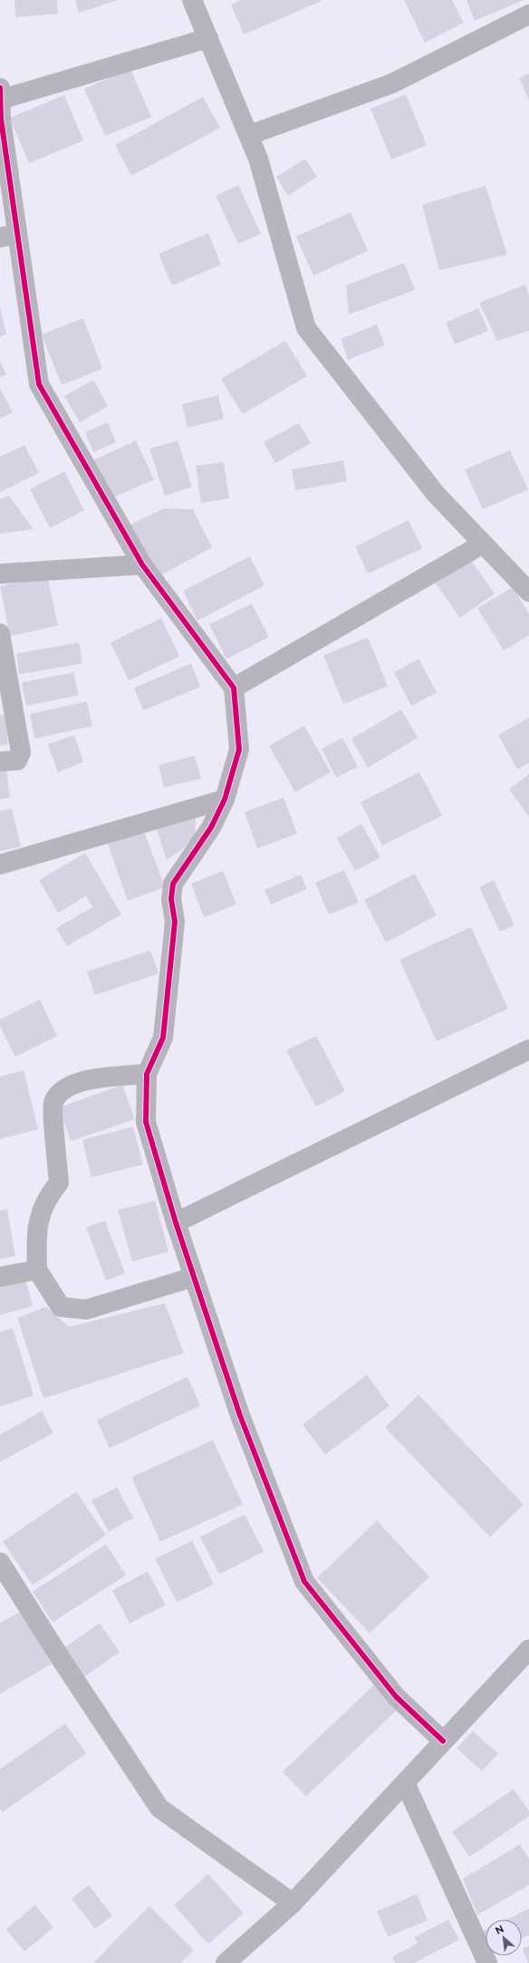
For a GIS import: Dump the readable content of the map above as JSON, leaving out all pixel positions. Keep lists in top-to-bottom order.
{
  "north": "top left"
}
